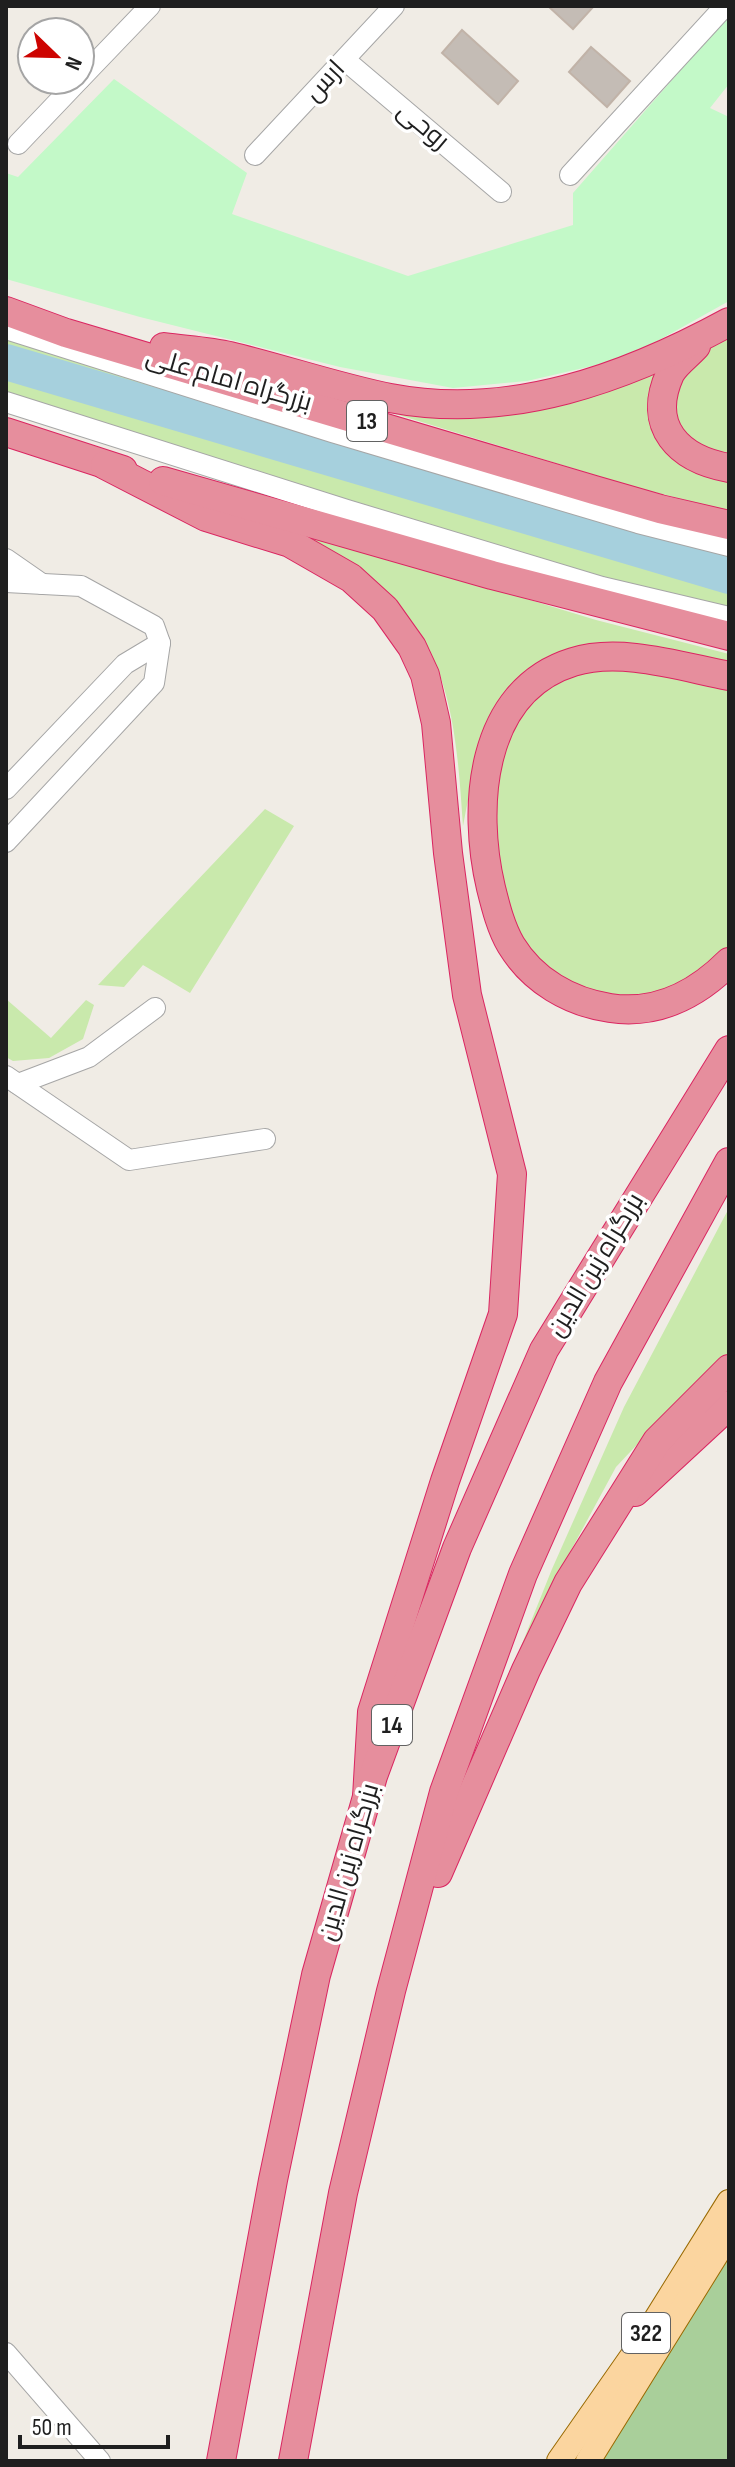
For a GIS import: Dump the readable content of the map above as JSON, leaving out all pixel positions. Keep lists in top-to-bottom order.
{
  "streets": {
    "highway": [
      "بزرگراه امام علی",
      "13",
      "بزرگراه زین الدین",
      "14"
    ],
    "main road": ["322"],
    "street": ["ارس", "روحی"]
  },
  "crossings": [
    ["ارس", "روحی"]
  ],
  "scale_bar": "50 m",
  "north": "bottom right"
}
